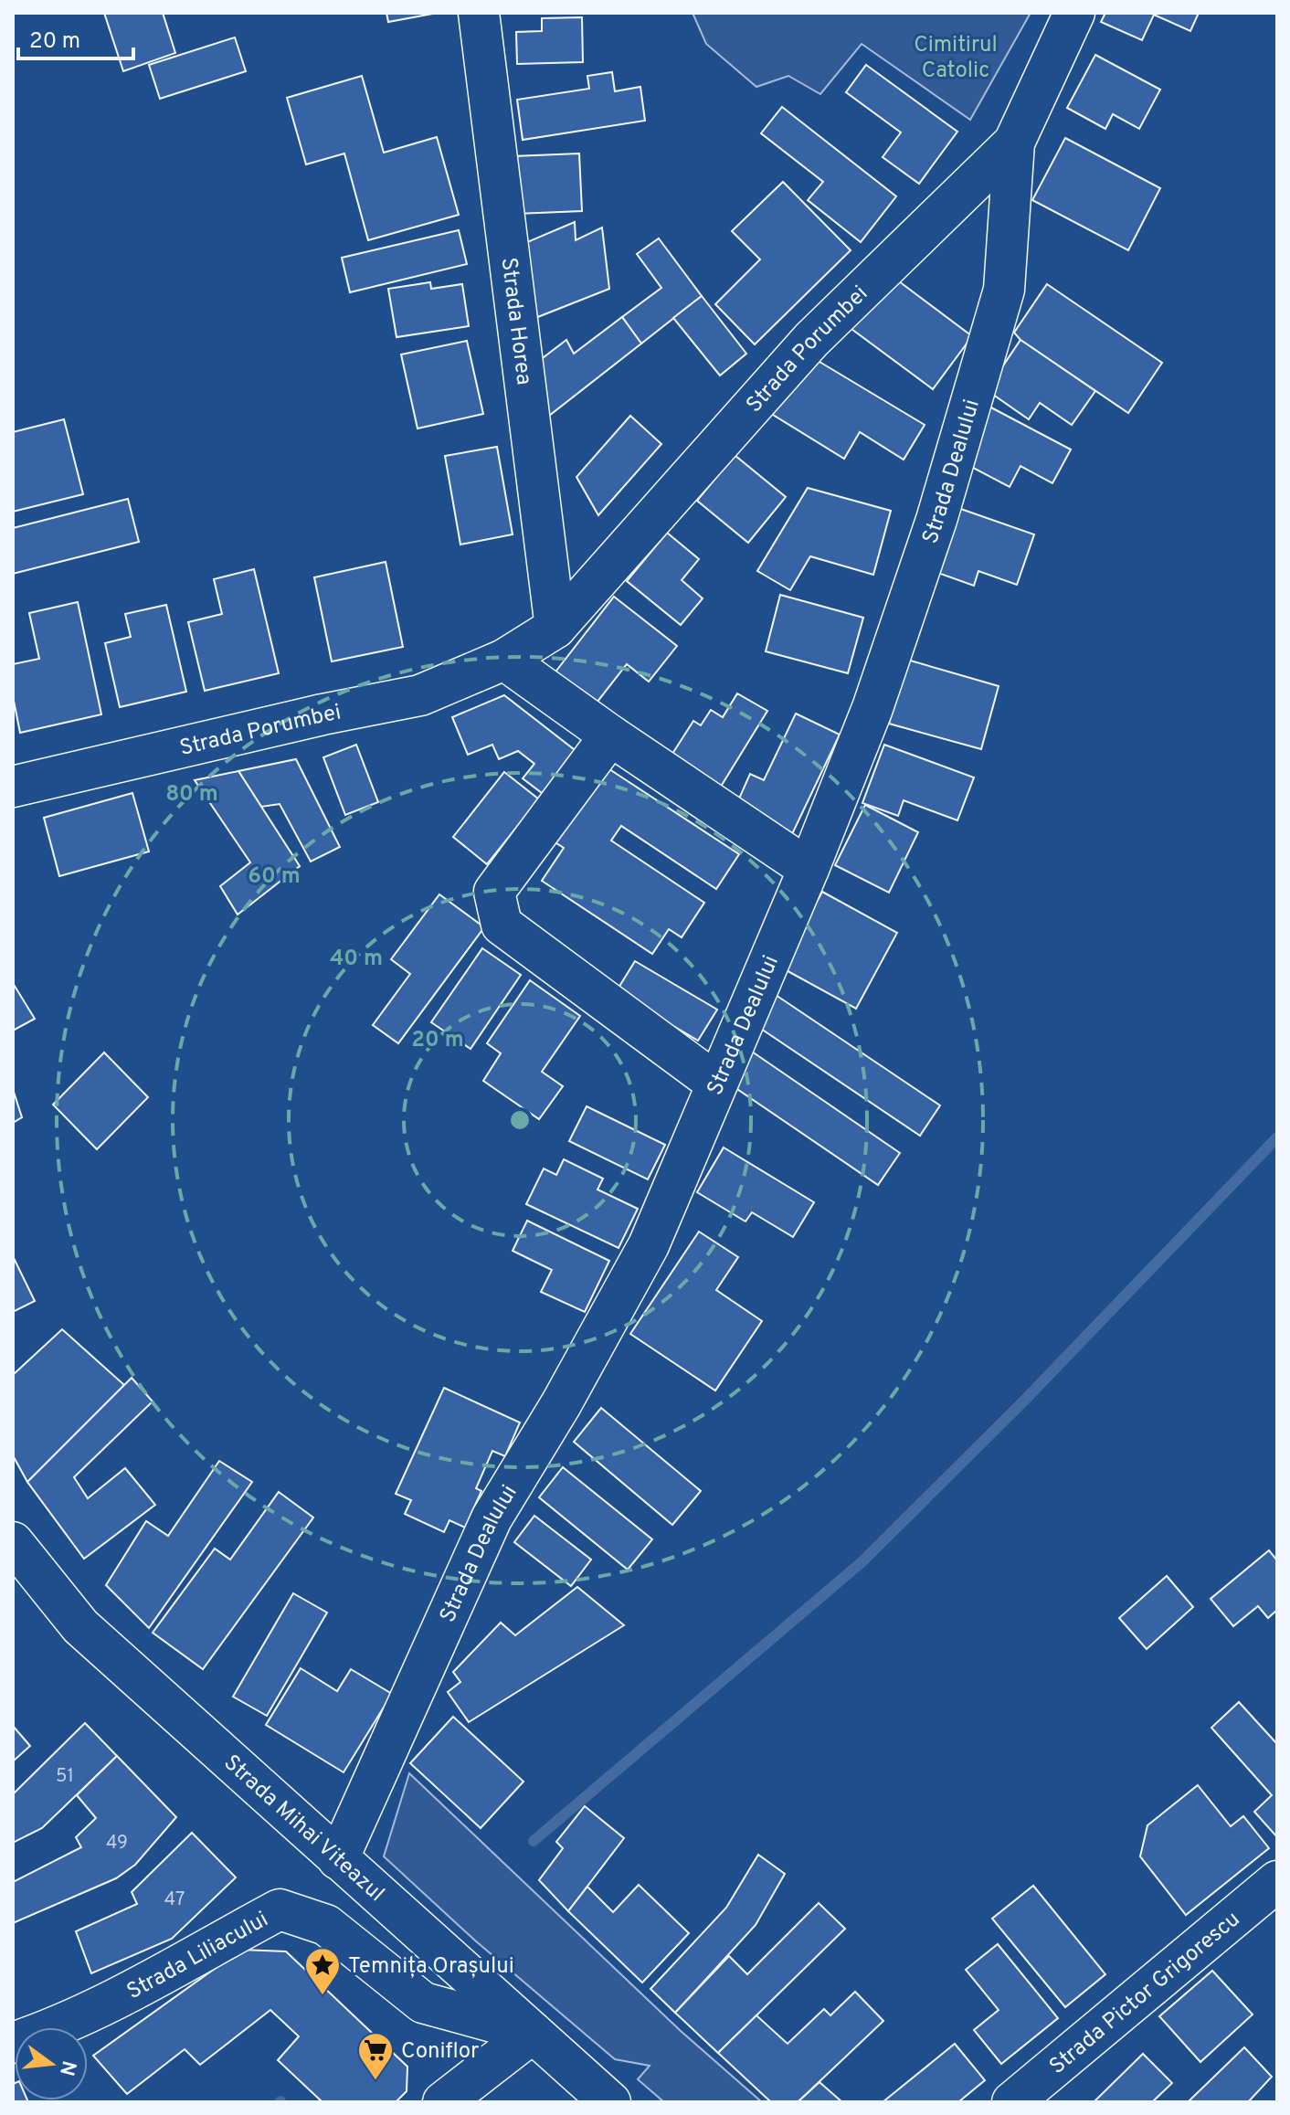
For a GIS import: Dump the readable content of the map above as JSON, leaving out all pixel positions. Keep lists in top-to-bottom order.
{
  "streets": {
    "main road": [
      "Strada Horea",
      "Strada Porumbei",
      "Strada Dealului",
      "Strada Mihai Viteazul",
      "Strada Liliacului",
      "Strada Pictor Grigorescu"
    ]
  },
  "crossings": [
    ["Strada Horea", "Strada Porumbei"],
    ["Strada Porumbei", "Strada Dealului"],
    ["Strada Dealului", "Strada Mihai Viteazul"],
    ["Strada Mihai Viteazul", "Strada Liliacului"]
  ],
  "parks": ["Cimitirul Catolic"],
  "places": {
    "place": ["Temnița Orașului"],
    "supermarket": ["Coniflor"]
  },
  "house_numbers": ["51", "49", "47"],
  "scale_bar": "20 m",
  "north": "right",
  "rings": [
    "80 m",
    "60 m",
    "40 m",
    "20 m"
  ]
}
